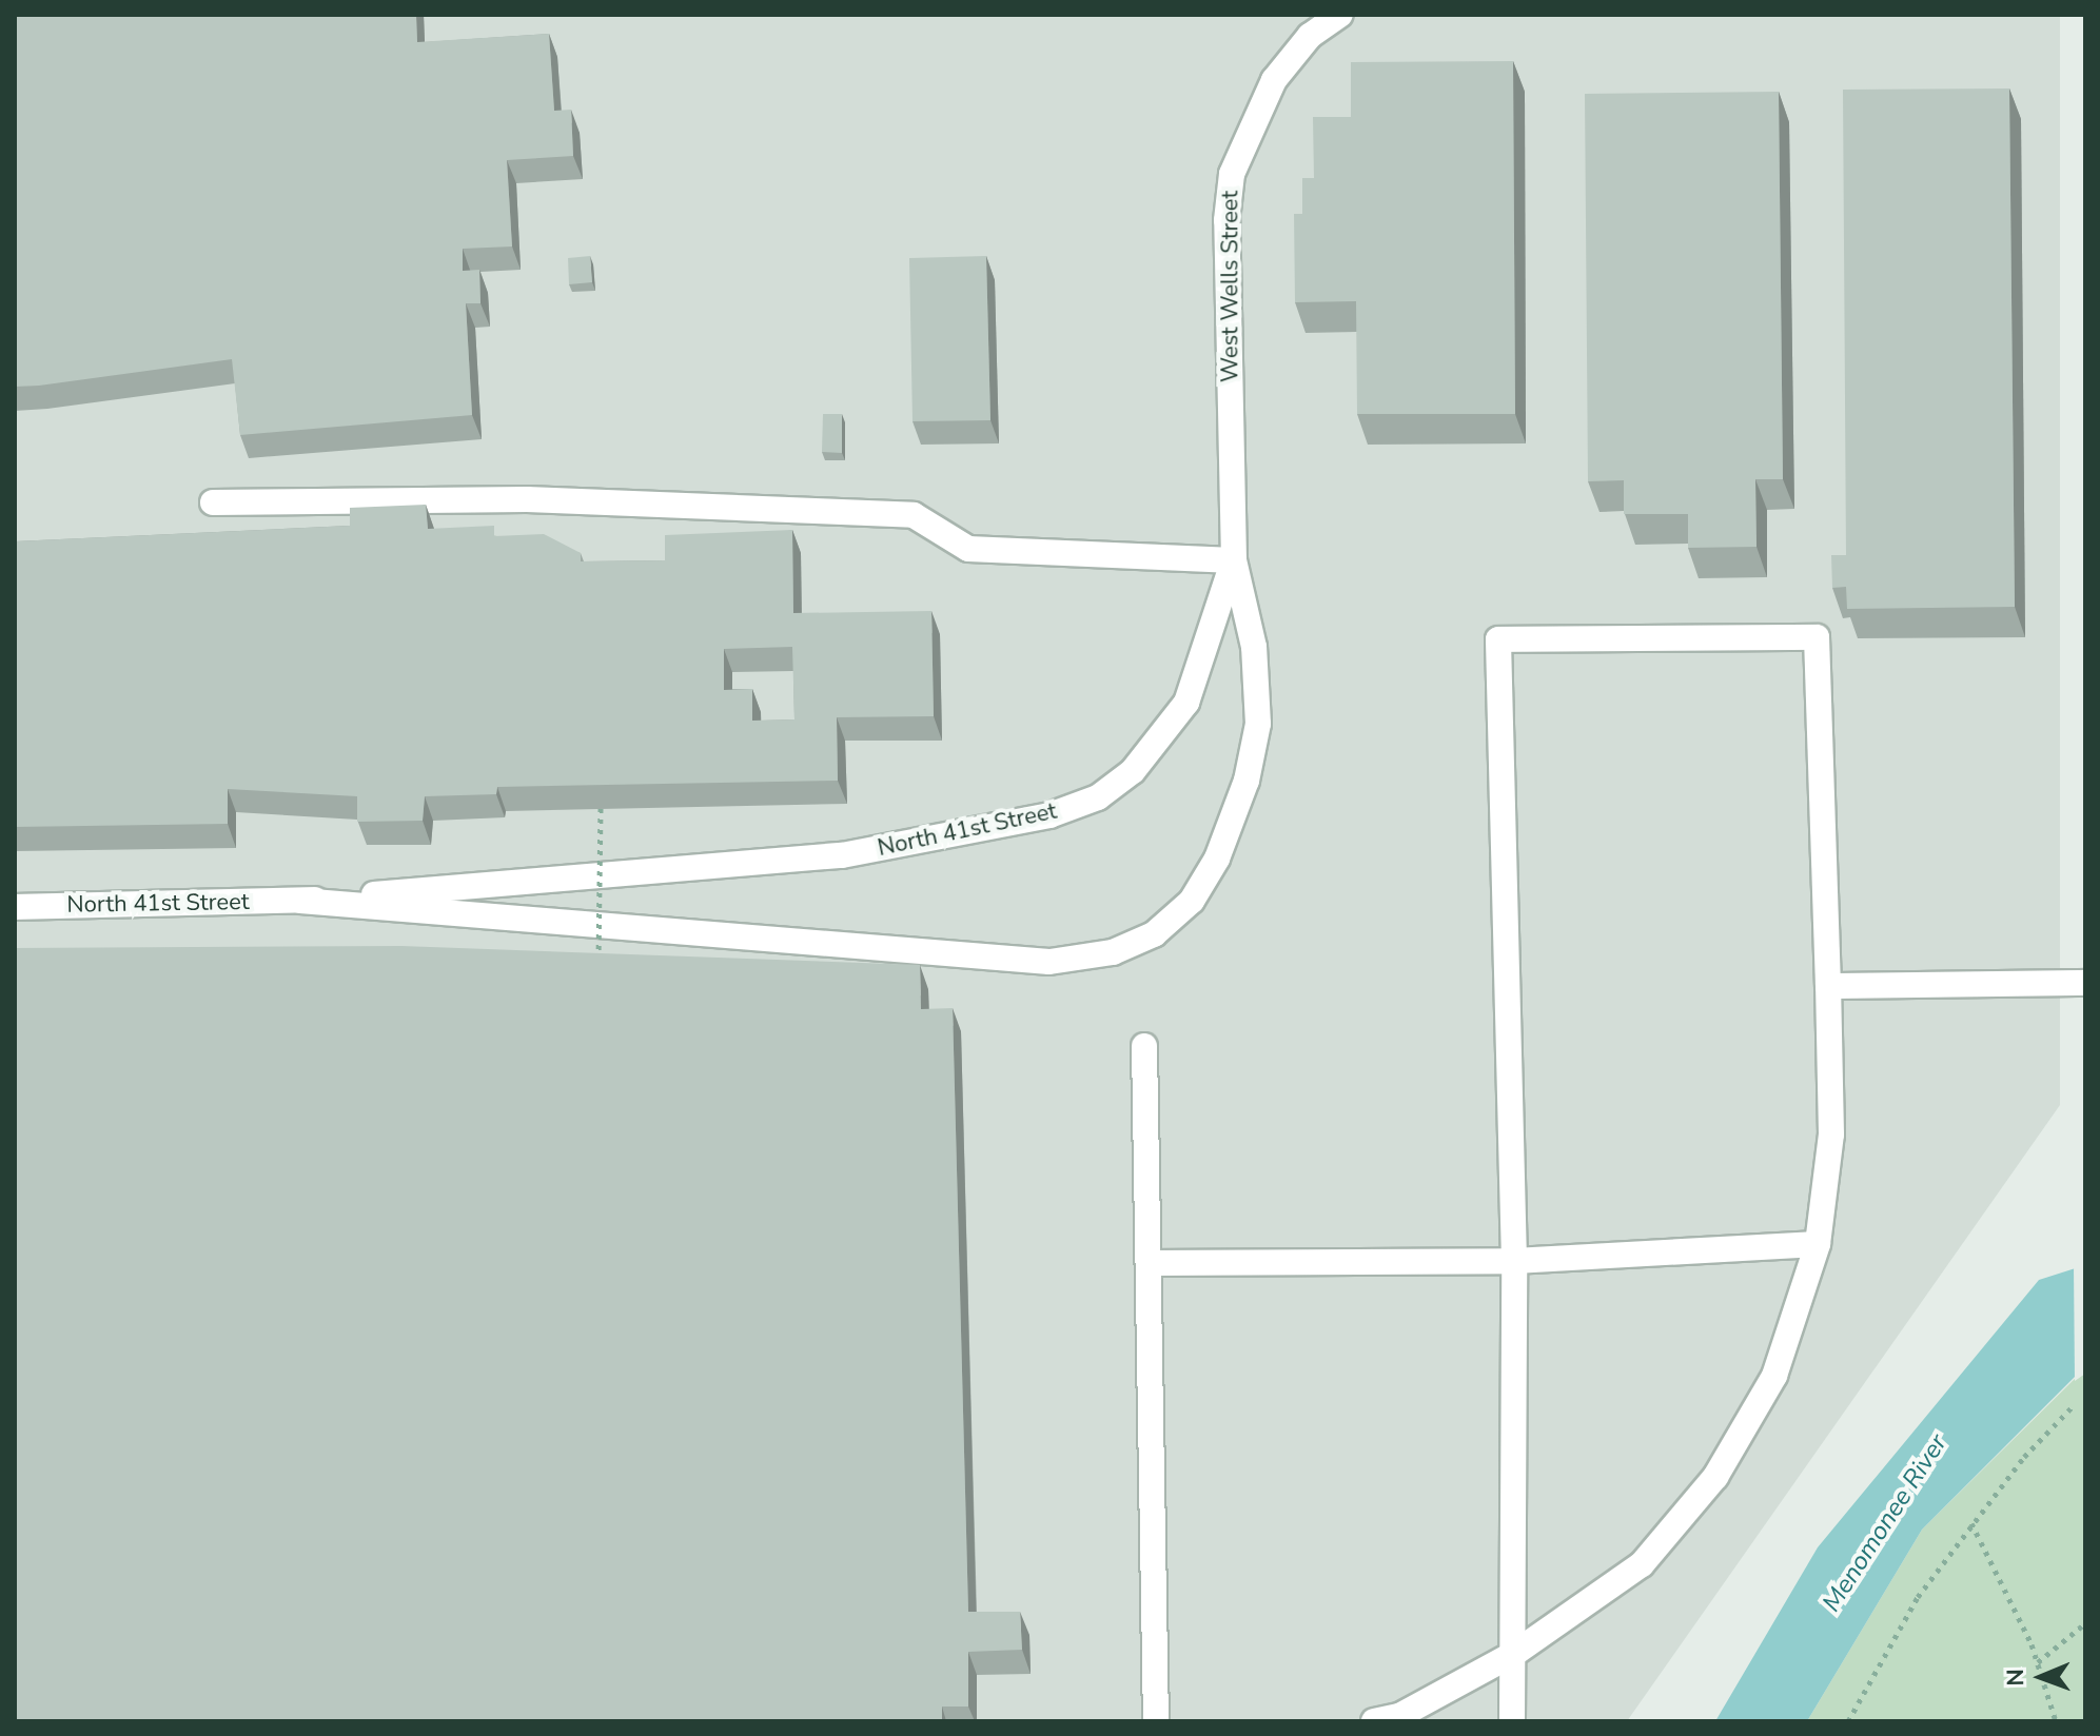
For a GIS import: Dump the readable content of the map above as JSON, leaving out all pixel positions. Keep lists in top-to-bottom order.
{
  "streets": {
    "street": ["West Wells Street", "North 41st Street"]
  },
  "crossings": [
    ["West Wells Street", "North 41st Street"]
  ],
  "water": ["Menomonee River"],
  "north": "left"
}
